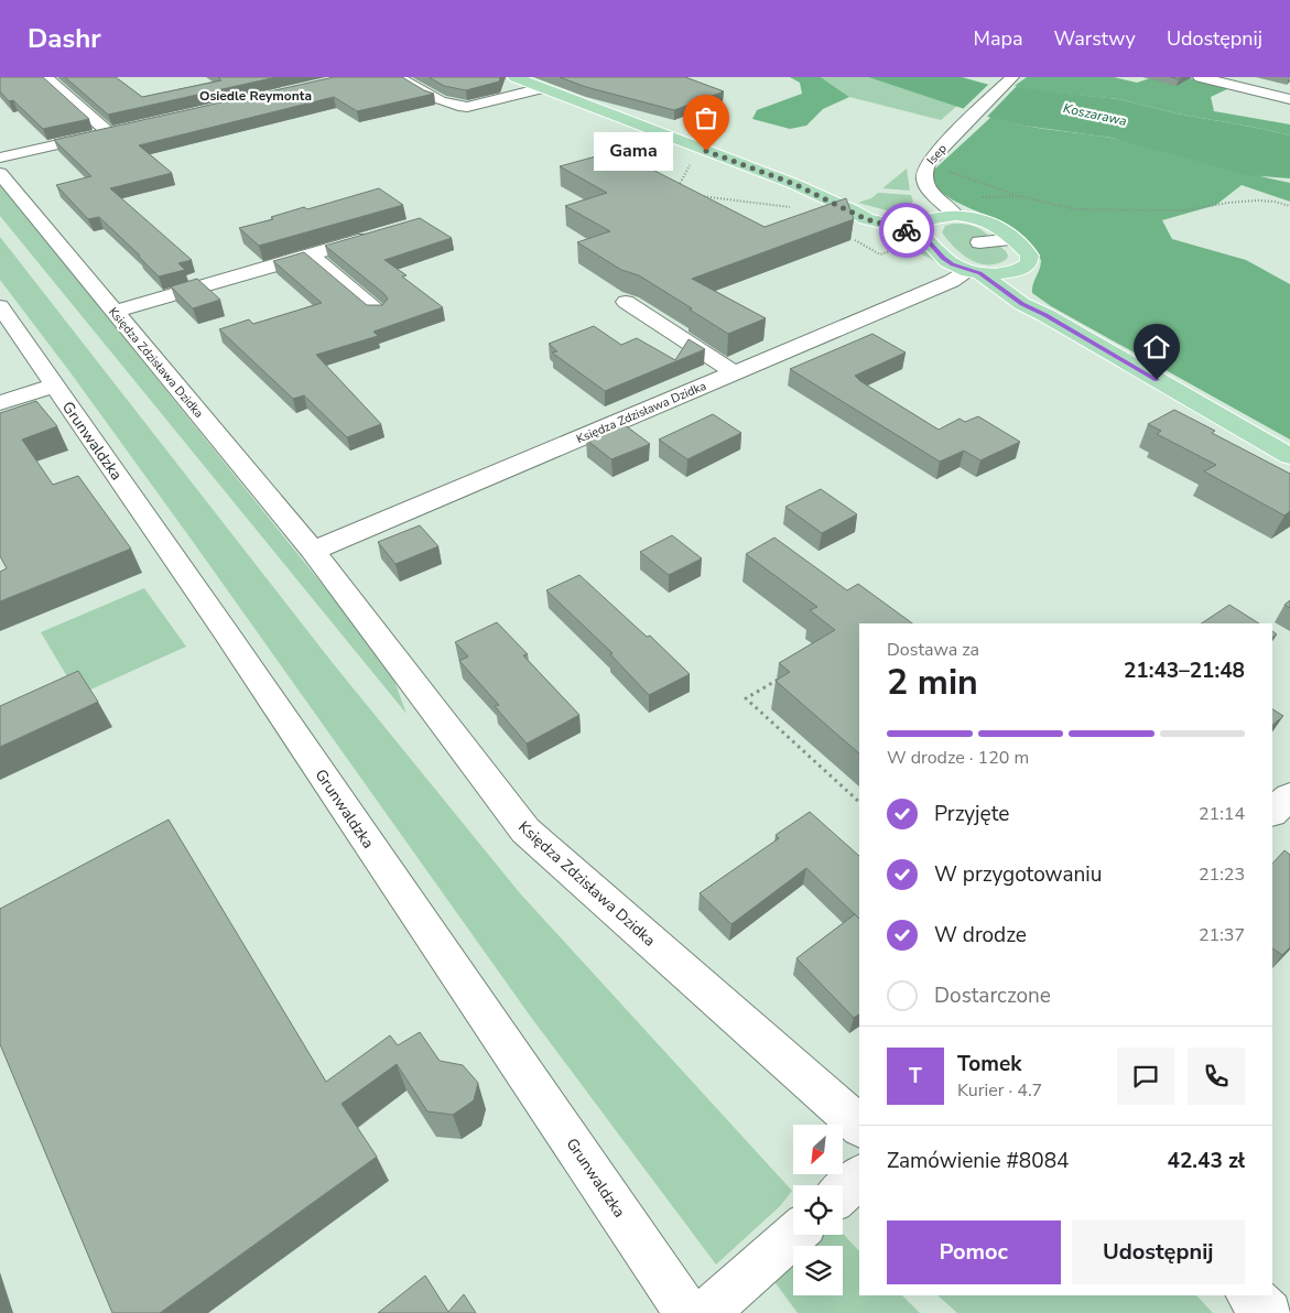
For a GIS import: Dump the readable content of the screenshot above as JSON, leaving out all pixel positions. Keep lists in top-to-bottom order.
{
  "streets": {
    "street": ["Isep", "Księdza Zdzisława Dzidka", "Grunwaldzka"]
  },
  "districts": ["Osiedle Reymonta"],
  "water": ["Koszarawa"],
  "places": ["Gama"],
  "north": "bottom left",
  "page": {
    "header": "Dashr",
    "nav": ["Mapa", "Warstwy", "Udostępnij"],
    "bubble": "Gama",
    "heading": ["2 min", "Dostawa za", "21:43–21:48"],
    "panel": [
      "Tomek",
      "Kurier · 4.7",
      "Zamówienie #8084",
      "42.43 zł"
    ],
    "bar": "W drodze · 120 m",
    "list": [
      ["Przyjęte", "21:14"],
      ["W przygotowaniu", "21:23"],
      ["W drodze", "21:37"],
      "Dostarczone"
    ],
    "round": "T",
    "buttons": ["Pomoc", "Udostępnij"]
  }
}
